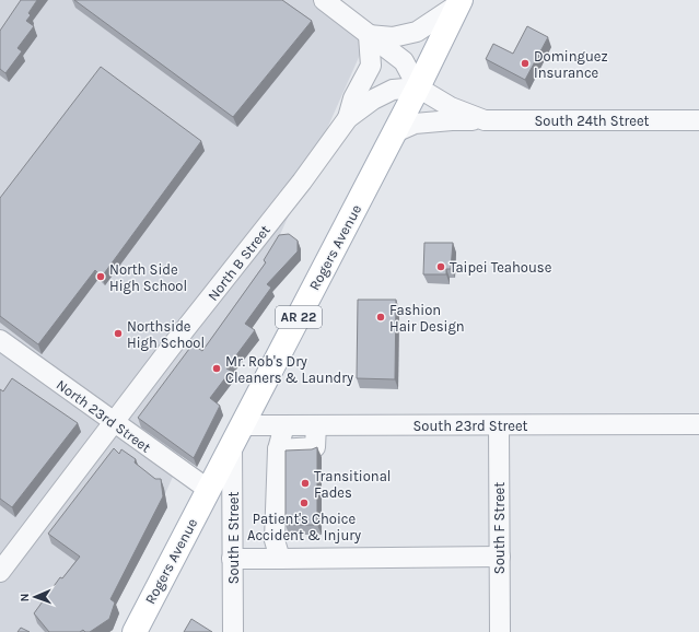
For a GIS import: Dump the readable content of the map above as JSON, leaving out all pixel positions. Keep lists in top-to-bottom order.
{
  "streets": {
    "main road": ["Rogers Avenue", "AR 22"],
    "street": [
      "South 24th Street",
      "North B Street",
      "North 23rd Street",
      "South 23rd Street",
      "South F Street",
      "South E Street"
    ]
  },
  "crossings": [
    ["South 24th Street", "Rogers Avenue"],
    ["South 24th Street", "North B Street"],
    ["Rogers Avenue", "North B Street"],
    ["Rogers Avenue", "North 23rd Street"],
    ["Rogers Avenue", "South 23rd Street"],
    ["Rogers Avenue", "South E Street"],
    ["North B Street", "North 23rd Street"],
    ["South 23rd Street", "South F Street"],
    ["South 23rd Street", "South E Street"]
  ],
  "places": [
    "Dominguez Insurance",
    "Taipei Teahouse",
    "North Side High School",
    "Fashion Hair Design",
    "Northside High School",
    "Mr. Rob's Dry Cleaners & Laundry",
    "Transitional Fades",
    "Patient's Choice Accident & Injury"
  ],
  "north": "left"
}
